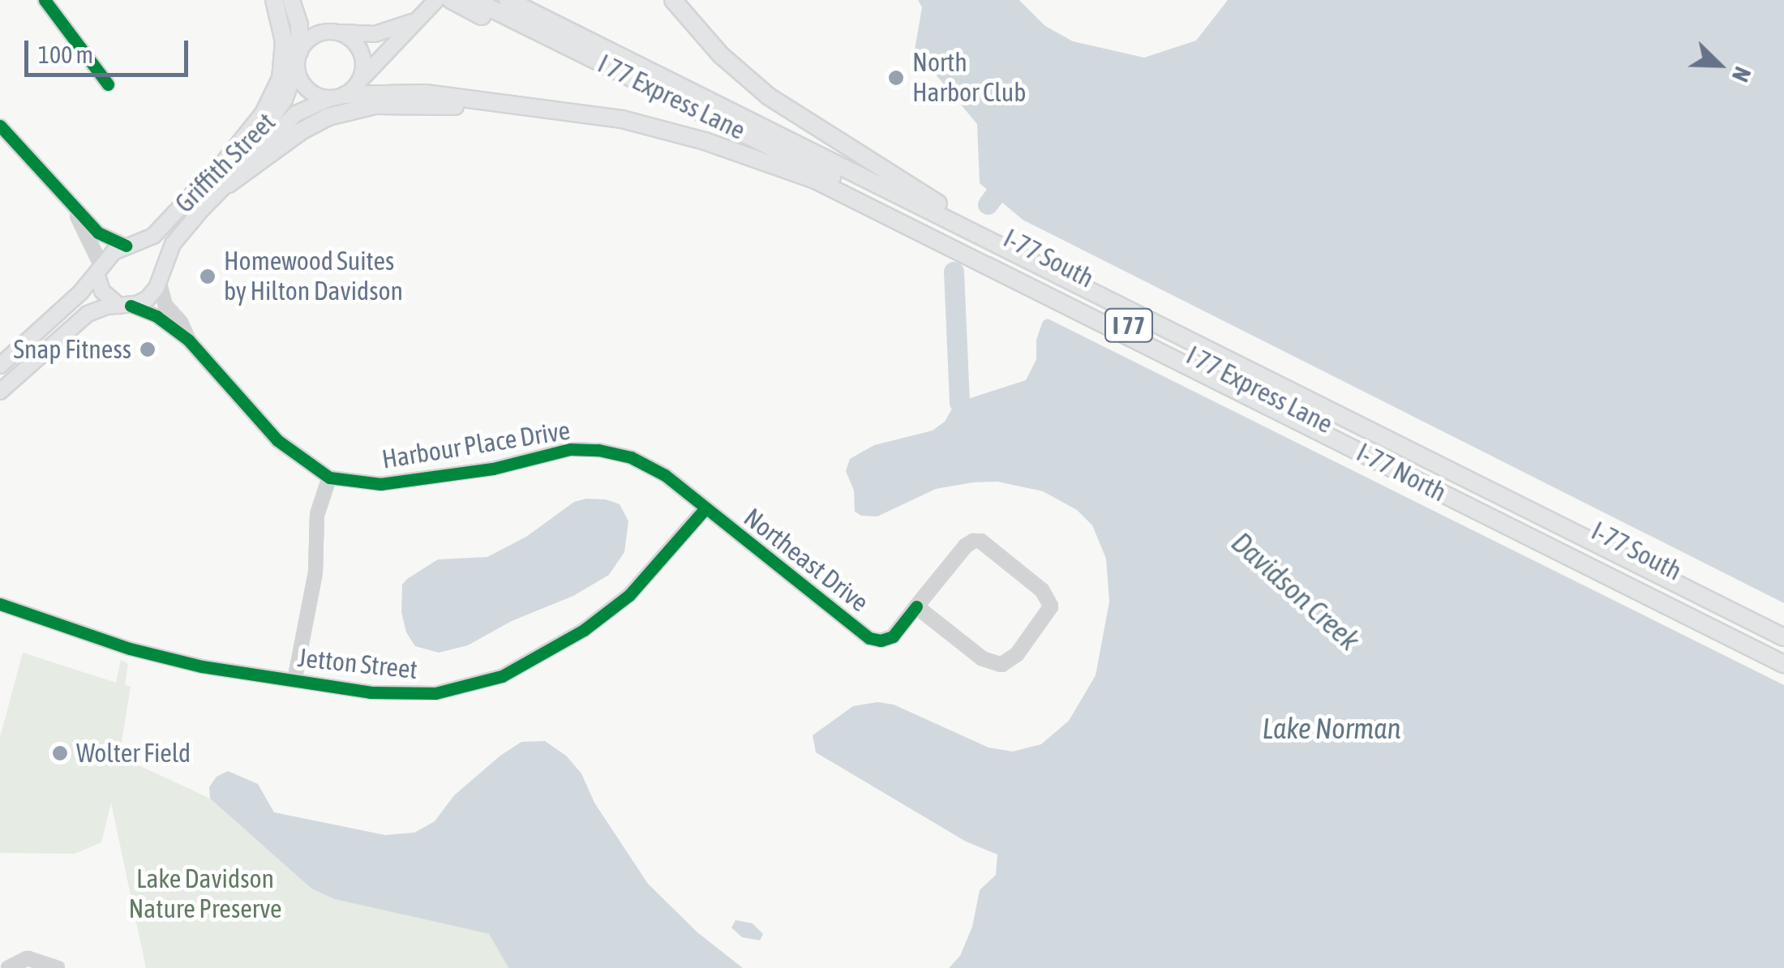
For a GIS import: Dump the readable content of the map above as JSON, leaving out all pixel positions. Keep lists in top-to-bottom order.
{
  "streets": {
    "highway": [
      "I 77 Express Lane",
      "I-77 South",
      "I 77",
      "I-77 North"
    ],
    "main road": ["Griffith Street"],
    "street": ["Harbour Place Drive", "Northeast Drive", "Jetton Street"]
  },
  "crossings": [
    ["I 77", "I-77 North"],
    ["Harbour Place Drive", "Northeast Drive"],
    ["Harbour Place Drive", "Jetton Street"],
    ["Northeast Drive", "Jetton Street"]
  ],
  "water": ["Davidson Creek", "Lake Norman"],
  "parks": ["Lake Davidson Nature Preserve"],
  "places": [
    "North Harbor Club",
    "Homewood Suites by Hilton Davidson",
    "Snap Fitness",
    "Wolter Field"
  ],
  "scale_bar": "100 m",
  "north": "bottom right"
}
